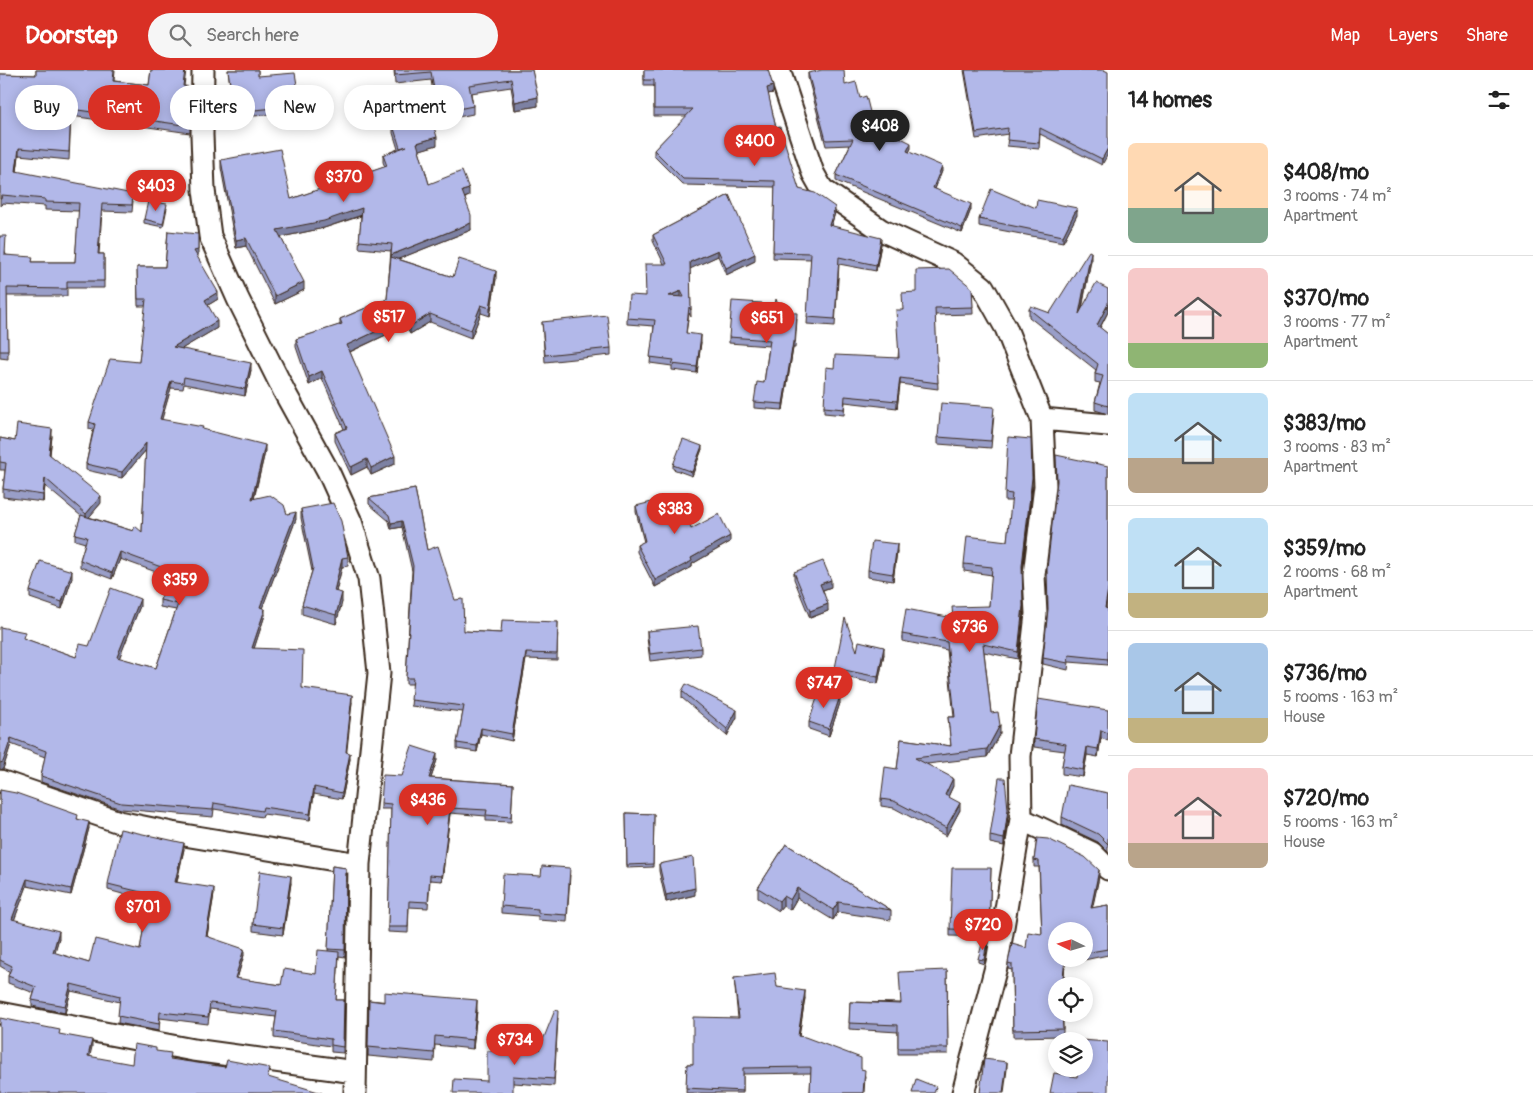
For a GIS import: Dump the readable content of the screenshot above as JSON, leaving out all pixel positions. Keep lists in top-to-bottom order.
{
  "north": "left",
  "page": {
    "header": "Doorstep",
    "search": "Search here",
    "nav": ["Map", "Layers", "Share"],
    "heading": "14 homes",
    "chip": [
      "Buy",
      "Rent",
      "Filters",
      "New",
      "Apartment"
    ],
    "price": [
      "$408",
      "$400",
      "$370",
      "$403",
      "$517",
      "$651",
      "$383",
      "$359",
      "$736",
      "$747",
      "$436",
      "$701",
      "$720",
      "$734"
    ],
    "list": [
      {
        "name": "$408/mo",
        "note": "3 rooms · 74 m² · Apartment"
      },
      {
        "name": "$370/mo",
        "note": "3 rooms · 77 m² · Apartment"
      },
      {
        "name": "$383/mo",
        "note": "3 rooms · 83 m² · Apartment"
      },
      {
        "name": "$359/mo",
        "note": "2 rooms · 68 m² · Apartment"
      },
      {
        "name": "$736/mo",
        "note": "5 rooms · 163 m² · House"
      },
      {
        "name": "$720/mo",
        "note": "5 rooms · 163 m² · House"
      }
    ]
  }
}
